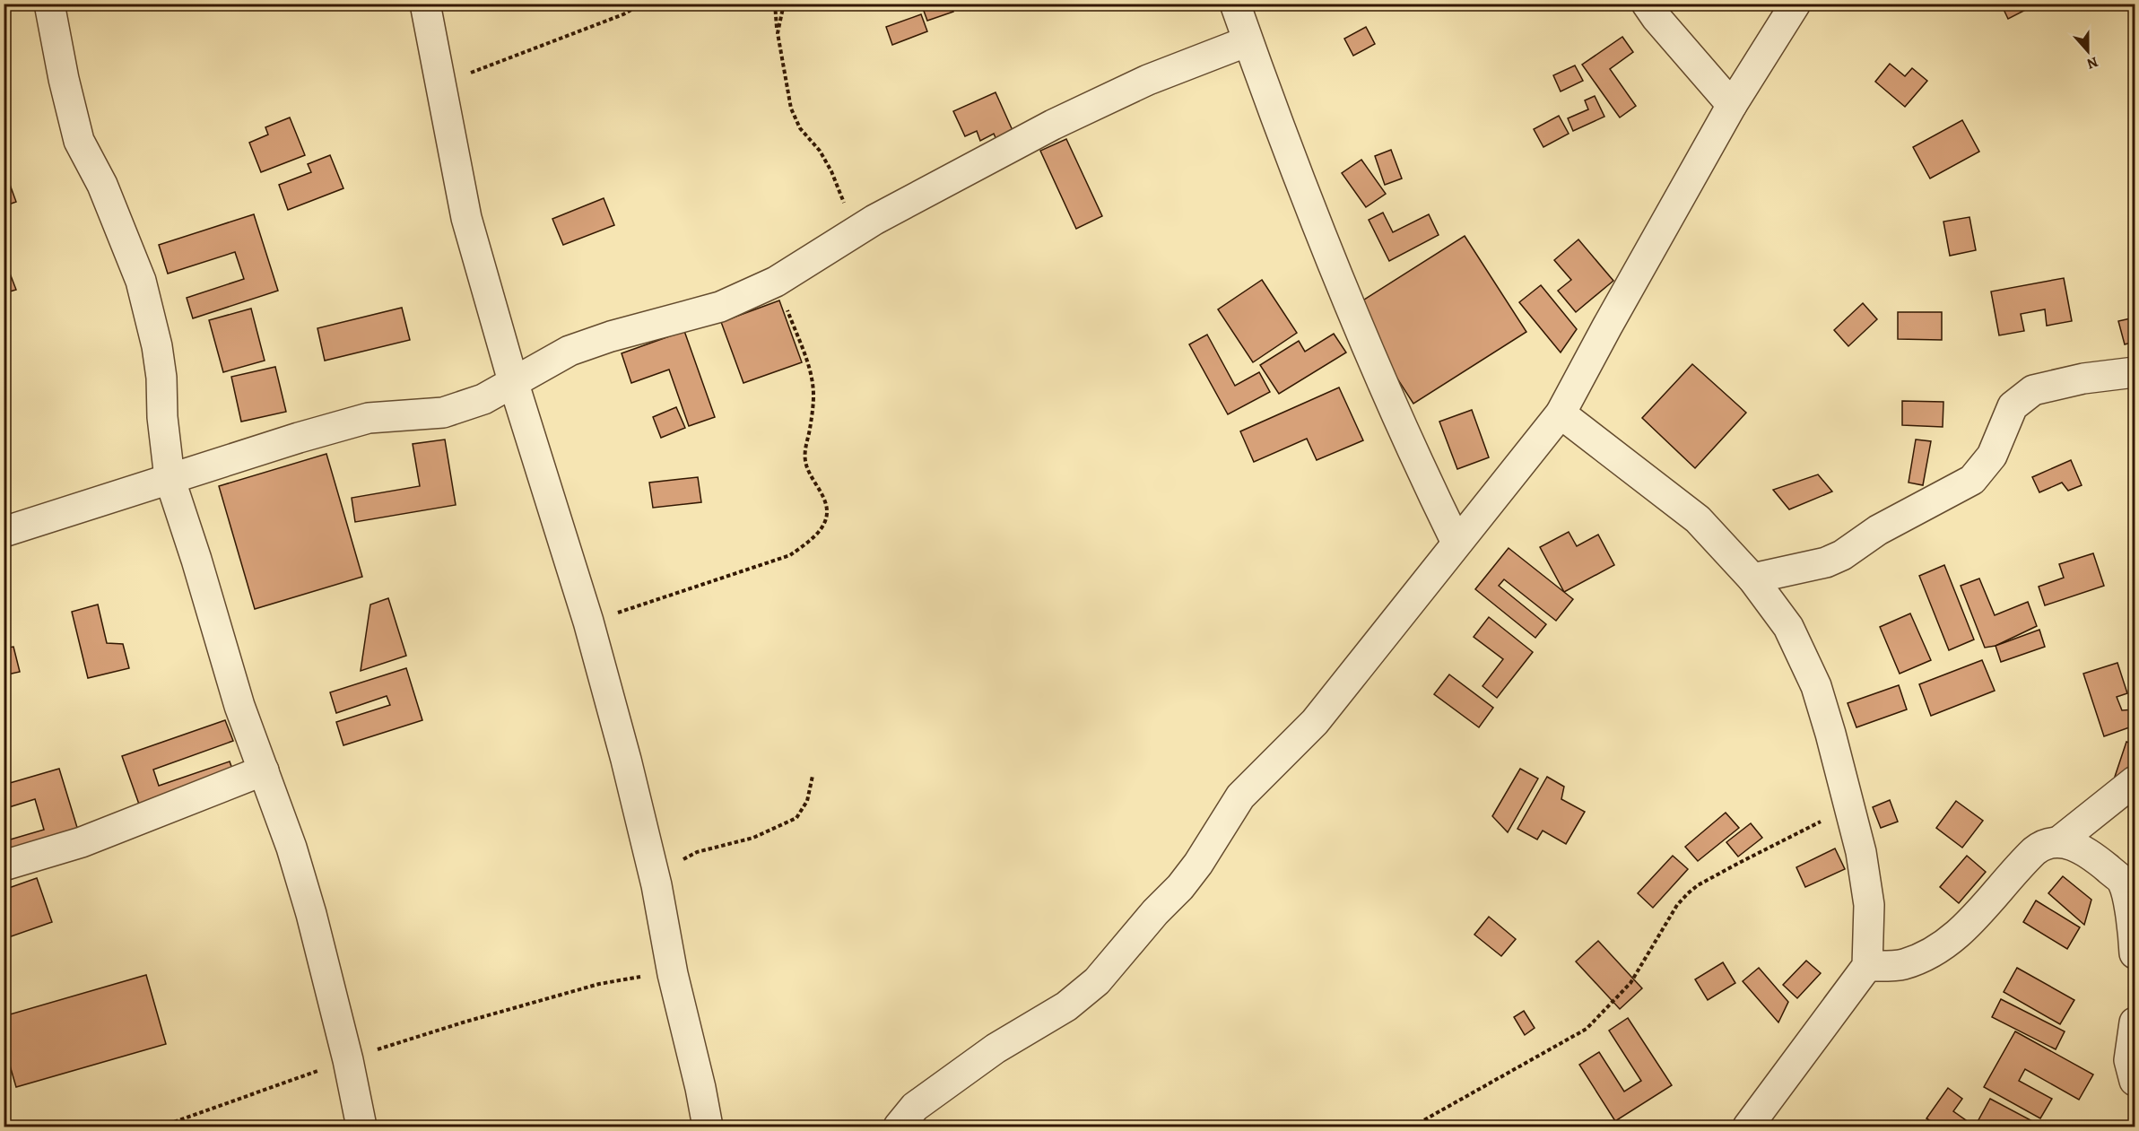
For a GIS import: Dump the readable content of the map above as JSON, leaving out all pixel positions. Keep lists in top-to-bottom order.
{
  "north": "bottom"
}
